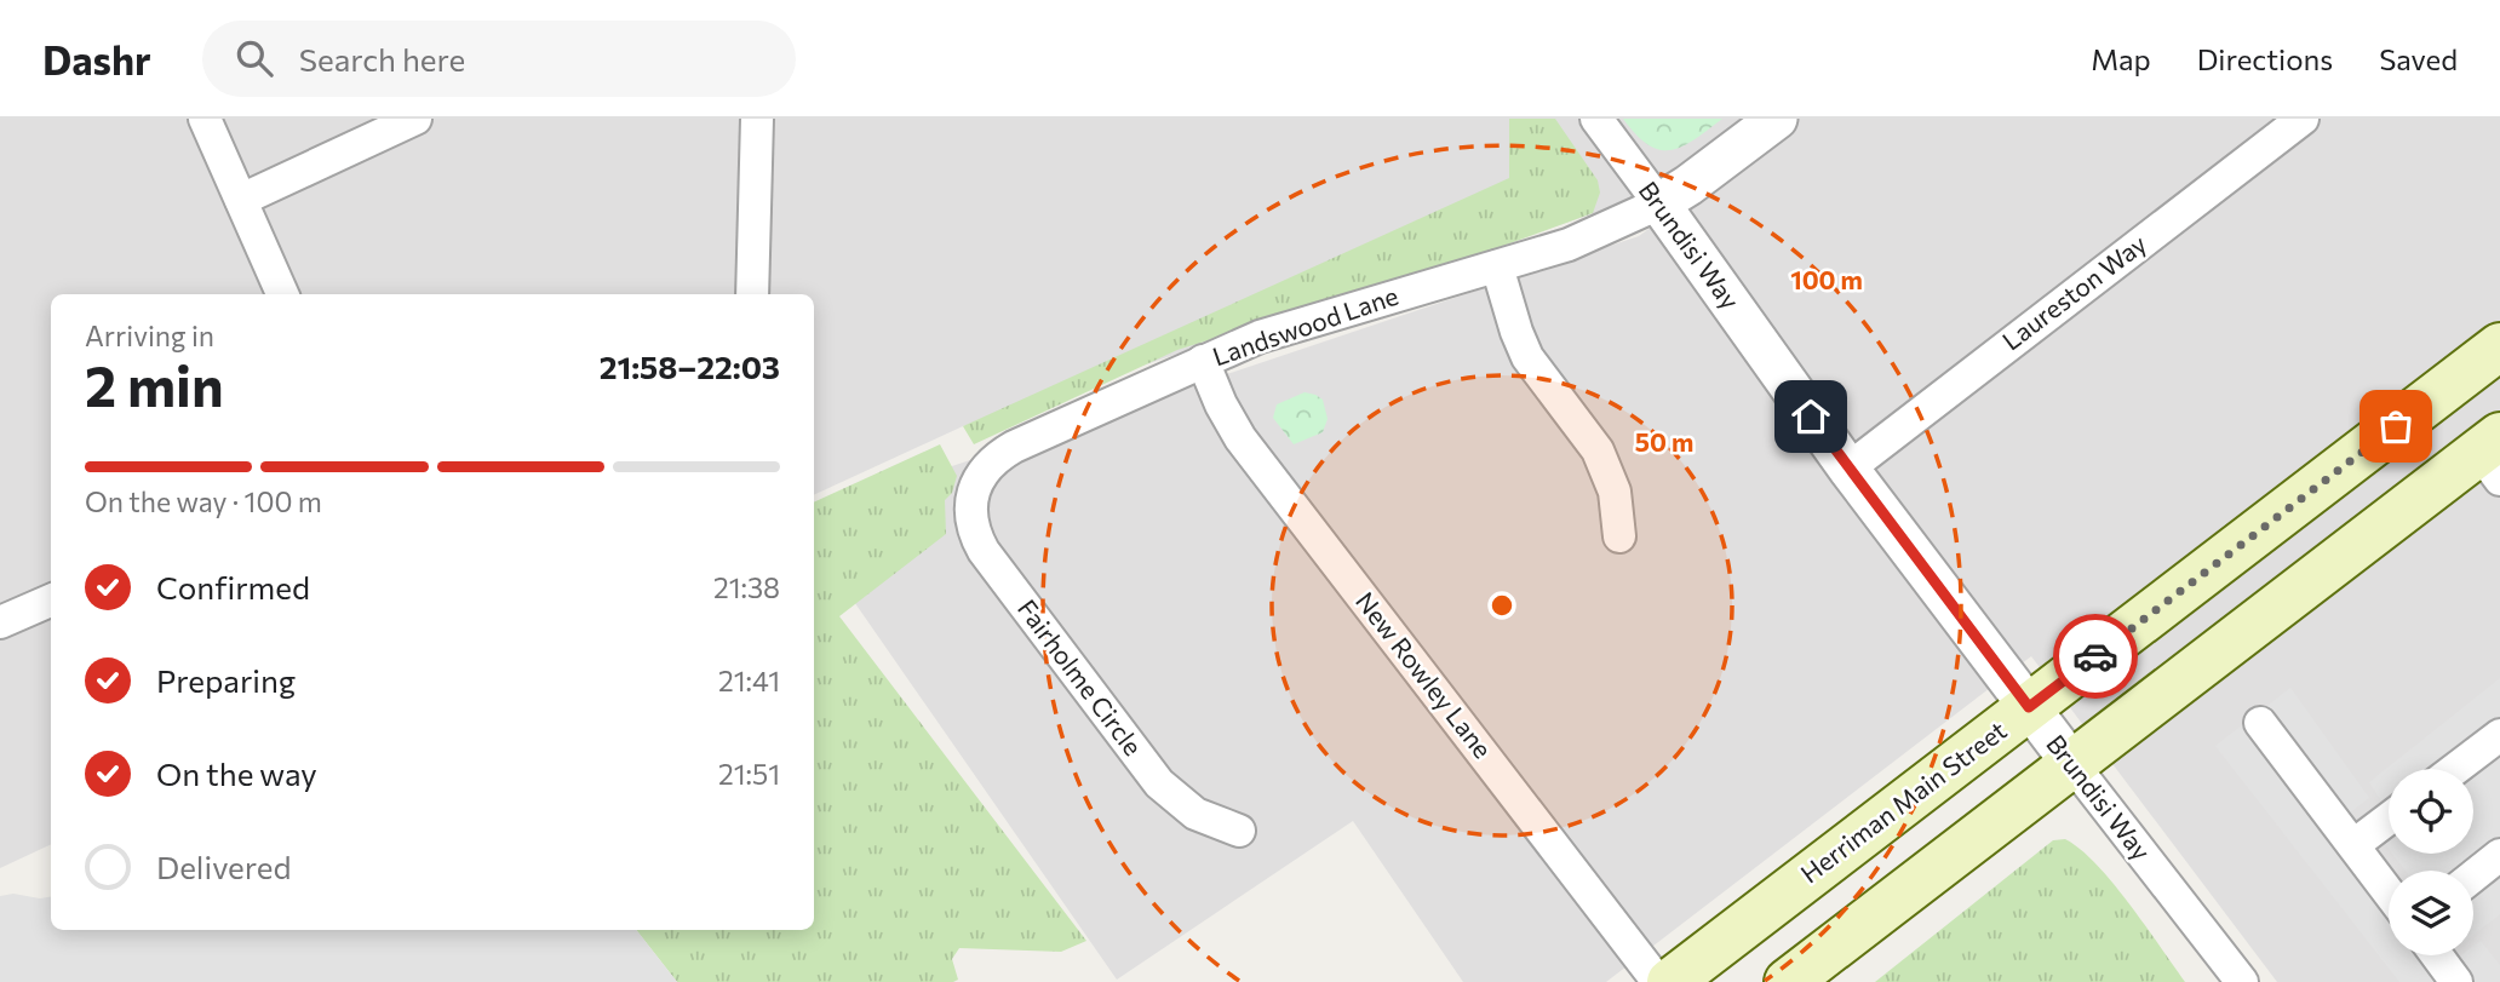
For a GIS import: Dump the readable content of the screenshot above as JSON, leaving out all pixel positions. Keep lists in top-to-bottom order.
{
  "streets": {
    "main road": ["Herriman Main Street"],
    "street": [
      "Brundisi Way",
      "Laureston Way",
      "Landswood Lane",
      "New Rowley Lane",
      "Fairholme Circle"
    ]
  },
  "crossings": [
    ["Brundisi Way", "Laureston Way"],
    ["Brundisi Way", "Landswood Lane"],
    ["Brundisi Way", "Herriman Main Street"],
    ["Landswood Lane", "New Rowley Lane"],
    ["Landswood Lane", "Fairholme Circle"]
  ],
  "page": {
    "header": "Dashr",
    "search": "Search here",
    "nav": ["Map", "Directions", "Saved"],
    "heading": ["2 min", "Arriving in", "21:58–22:03"],
    "bar": "On the way · 100 m",
    "list": [
      ["Confirmed", "21:38"],
      ["Preparing", "21:41"],
      ["On the way", "21:51"],
      "Delivered"
    ]
  },
  "rings": ["100 m", "50 m"]
}
